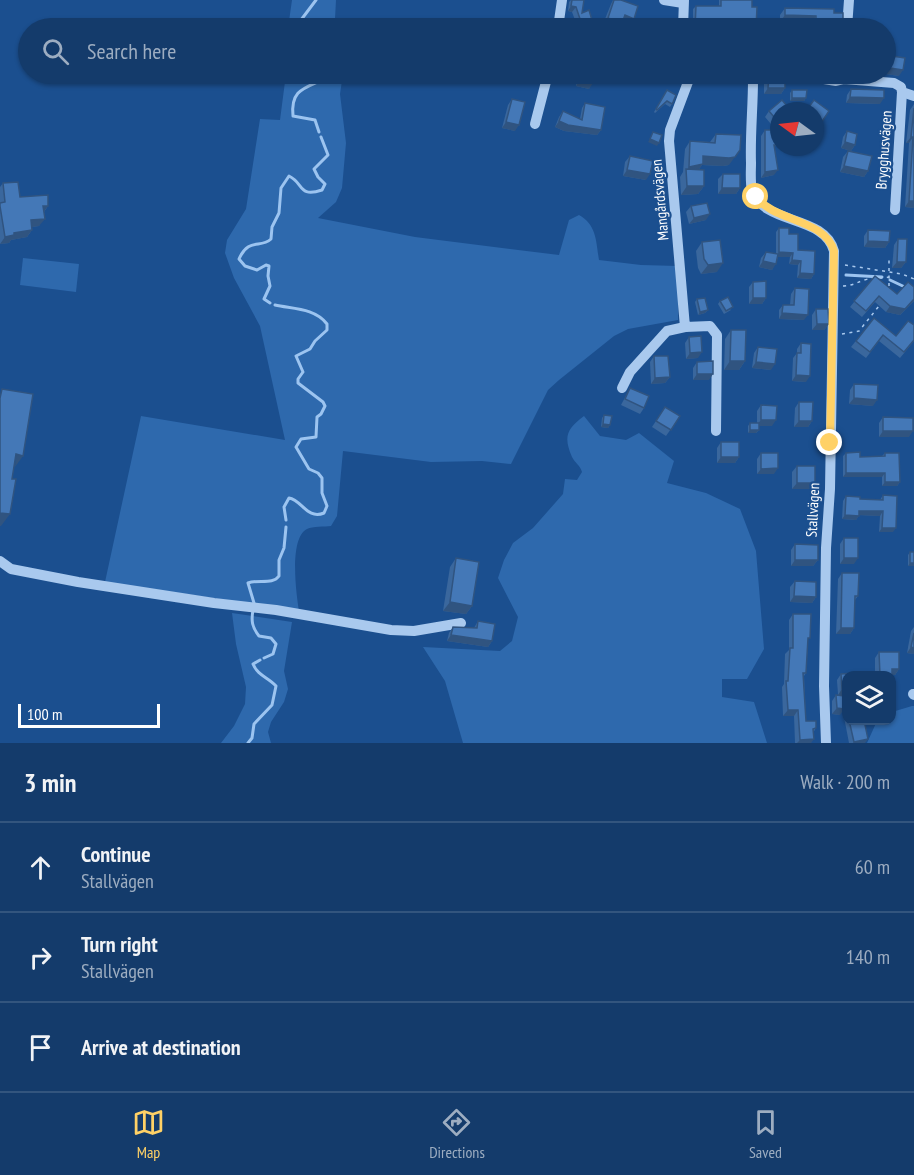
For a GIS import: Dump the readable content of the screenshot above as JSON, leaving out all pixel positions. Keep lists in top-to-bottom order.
{
  "streets": {
    "street": ["Brygghusvägen", "Mangårdsvägen", "Stallvägen"]
  },
  "scale_bar": "100 m",
  "north": "left",
  "page": {
    "search": "Search here",
    "scale": "100 m",
    "heading": ["3 min", "Walk · 200 m"],
    "list": [
      ["Continue", "Stallvägen", "60 m"],
      ["Turn right", "Stallvägen", "140 m"],
      "Arrive at destination"
    ],
    "nav": ["Map", "Directions", "Saved"]
  }
}
